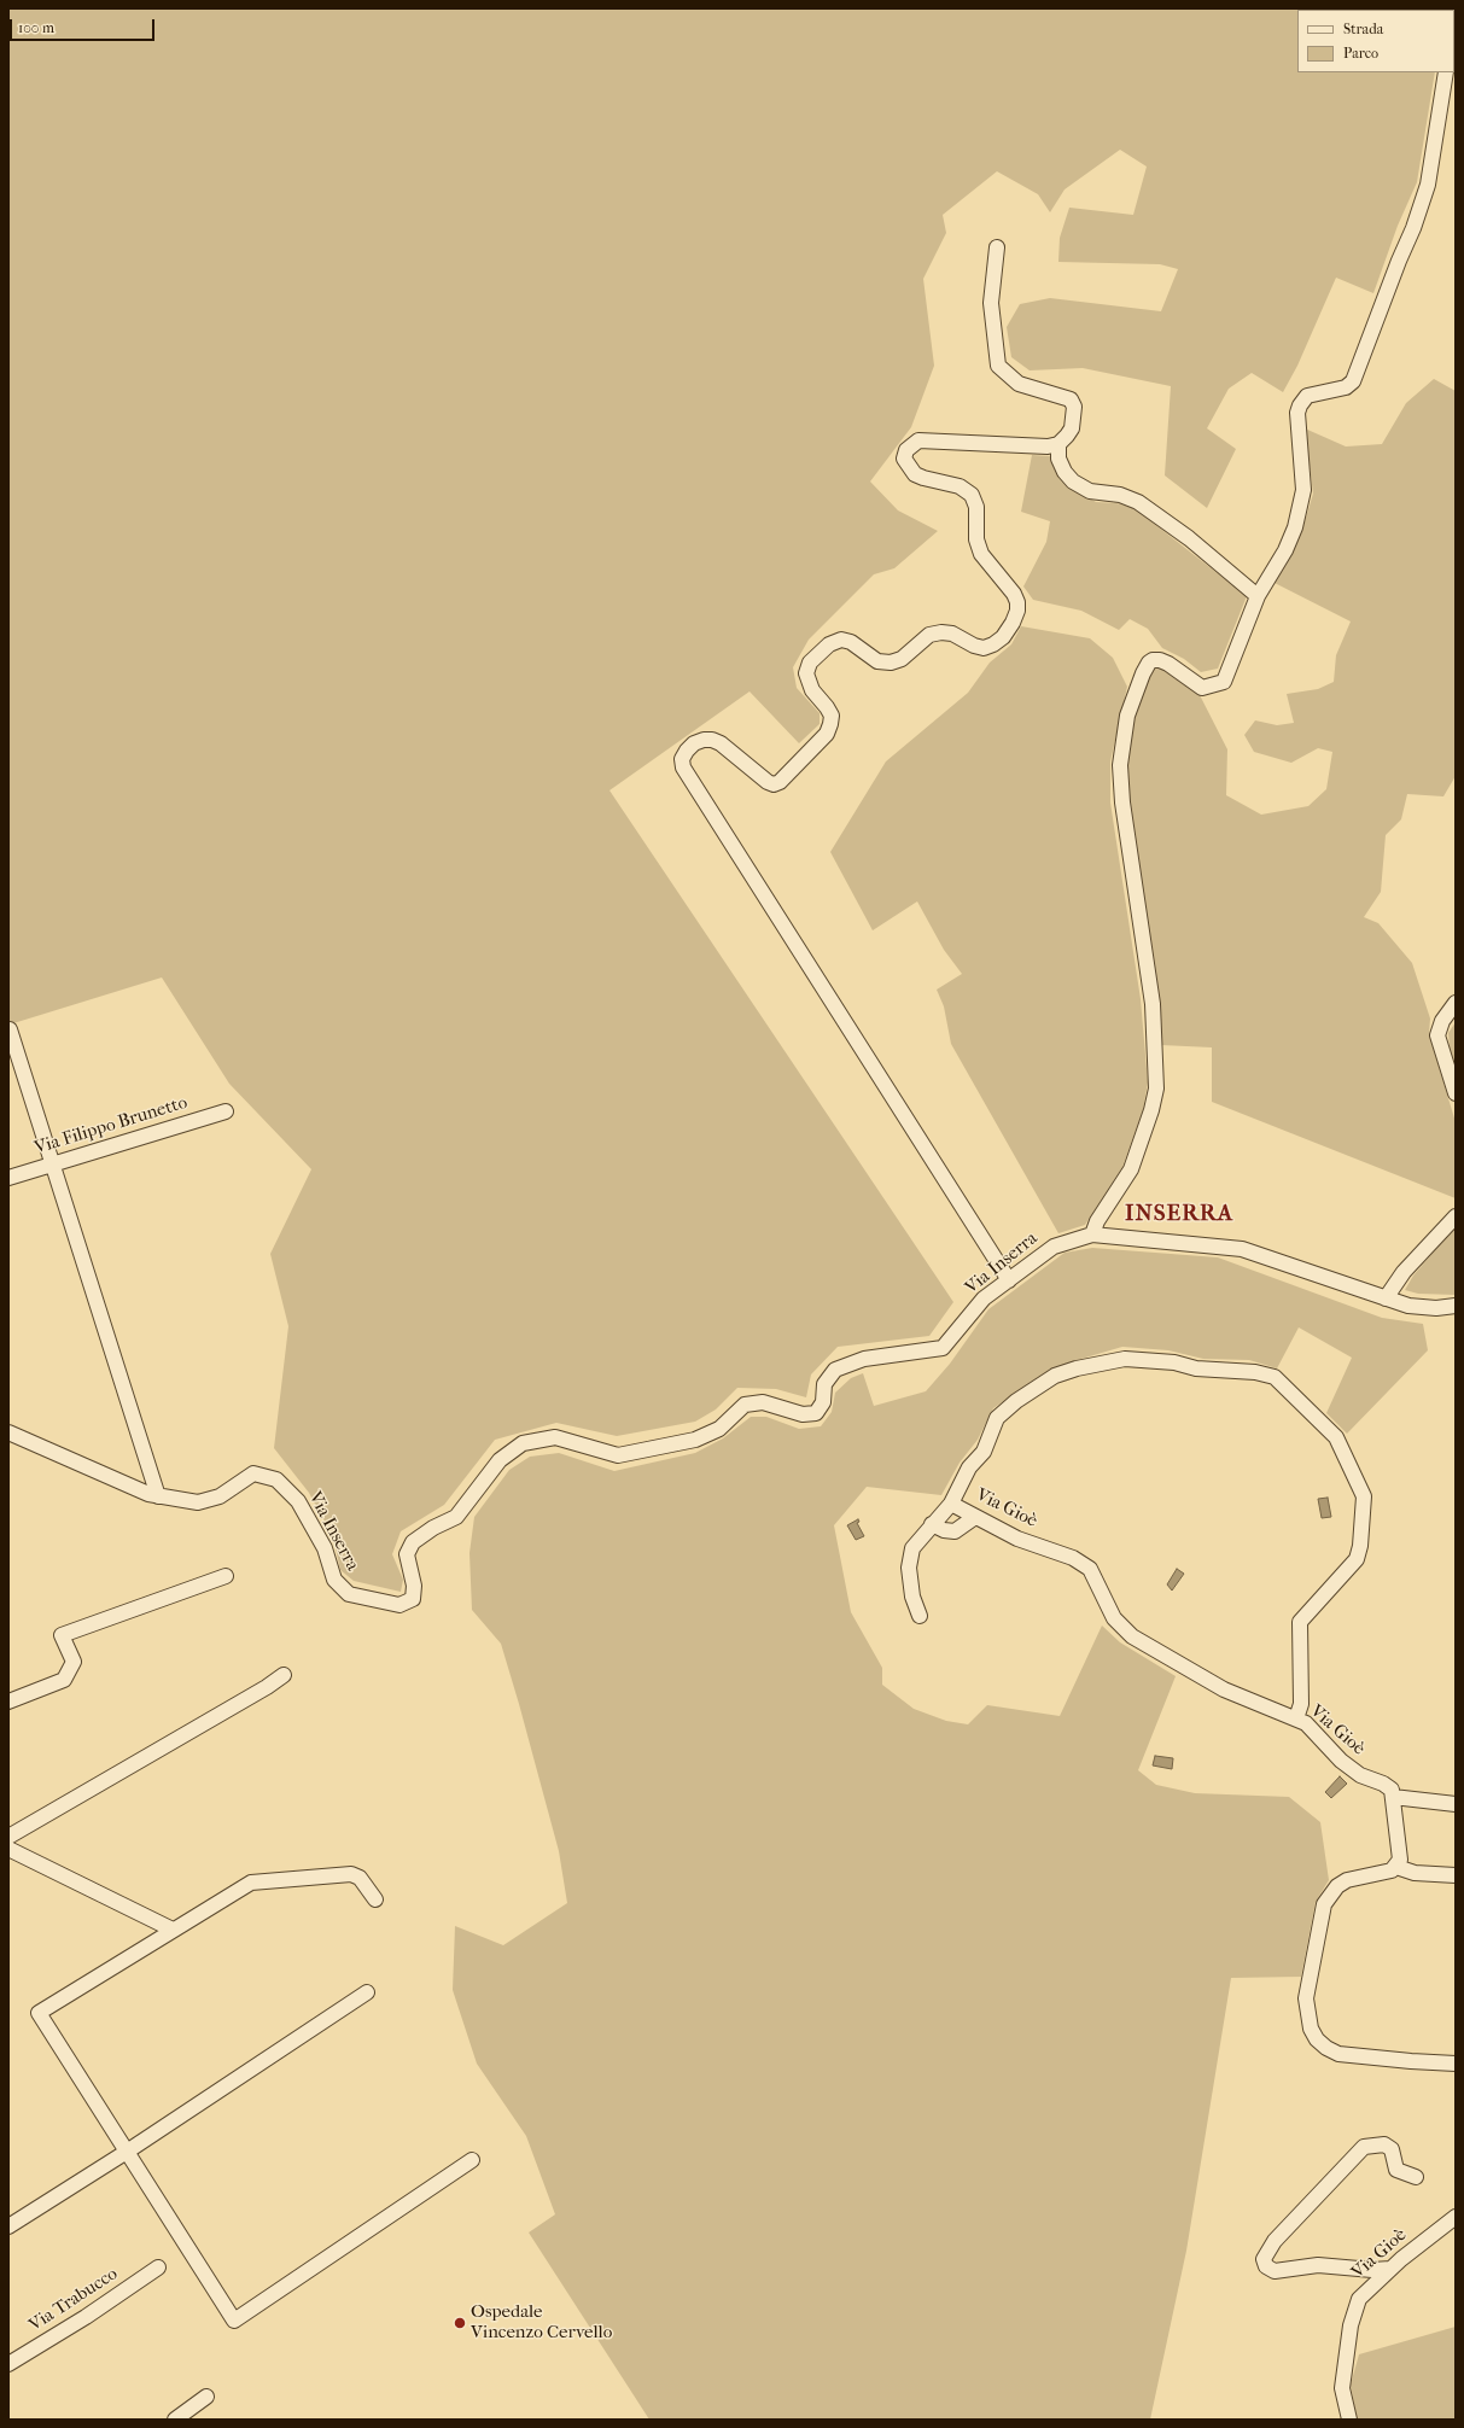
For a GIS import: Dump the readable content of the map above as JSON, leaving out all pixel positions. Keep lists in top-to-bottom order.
{
  "streets": {
    "street": [
      "Via Filippo Brunetto",
      "Via Inserra",
      "Via Gioè",
      "Via Trabucco"
    ]
  },
  "districts": ["INSERRA"],
  "places": ["Ospedale Vincenzo Cervello"],
  "legend": ["Strada", "Parco"],
  "scale_bar": "100 m"
}
